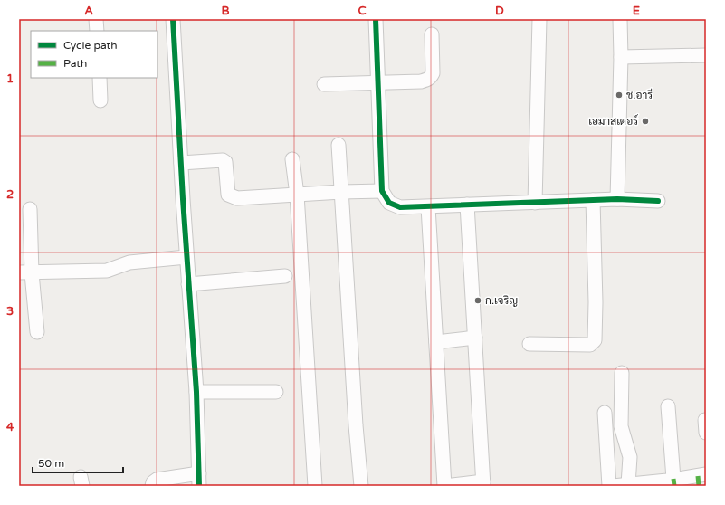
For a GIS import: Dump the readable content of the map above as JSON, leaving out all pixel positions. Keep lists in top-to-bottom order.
{
  "places": ["ช.อารี", "เอมาสเตอร์", "ก.เจริญ"],
  "legend": ["Cycle path", "Path"],
  "scale_bar": "50 m",
  "grid": {
    "columns": [
      "A",
      "B",
      "C",
      "D",
      "E"
    ],
    "rows": [
      "1",
      "2",
      "3",
      "4"
    ]
  }
}
